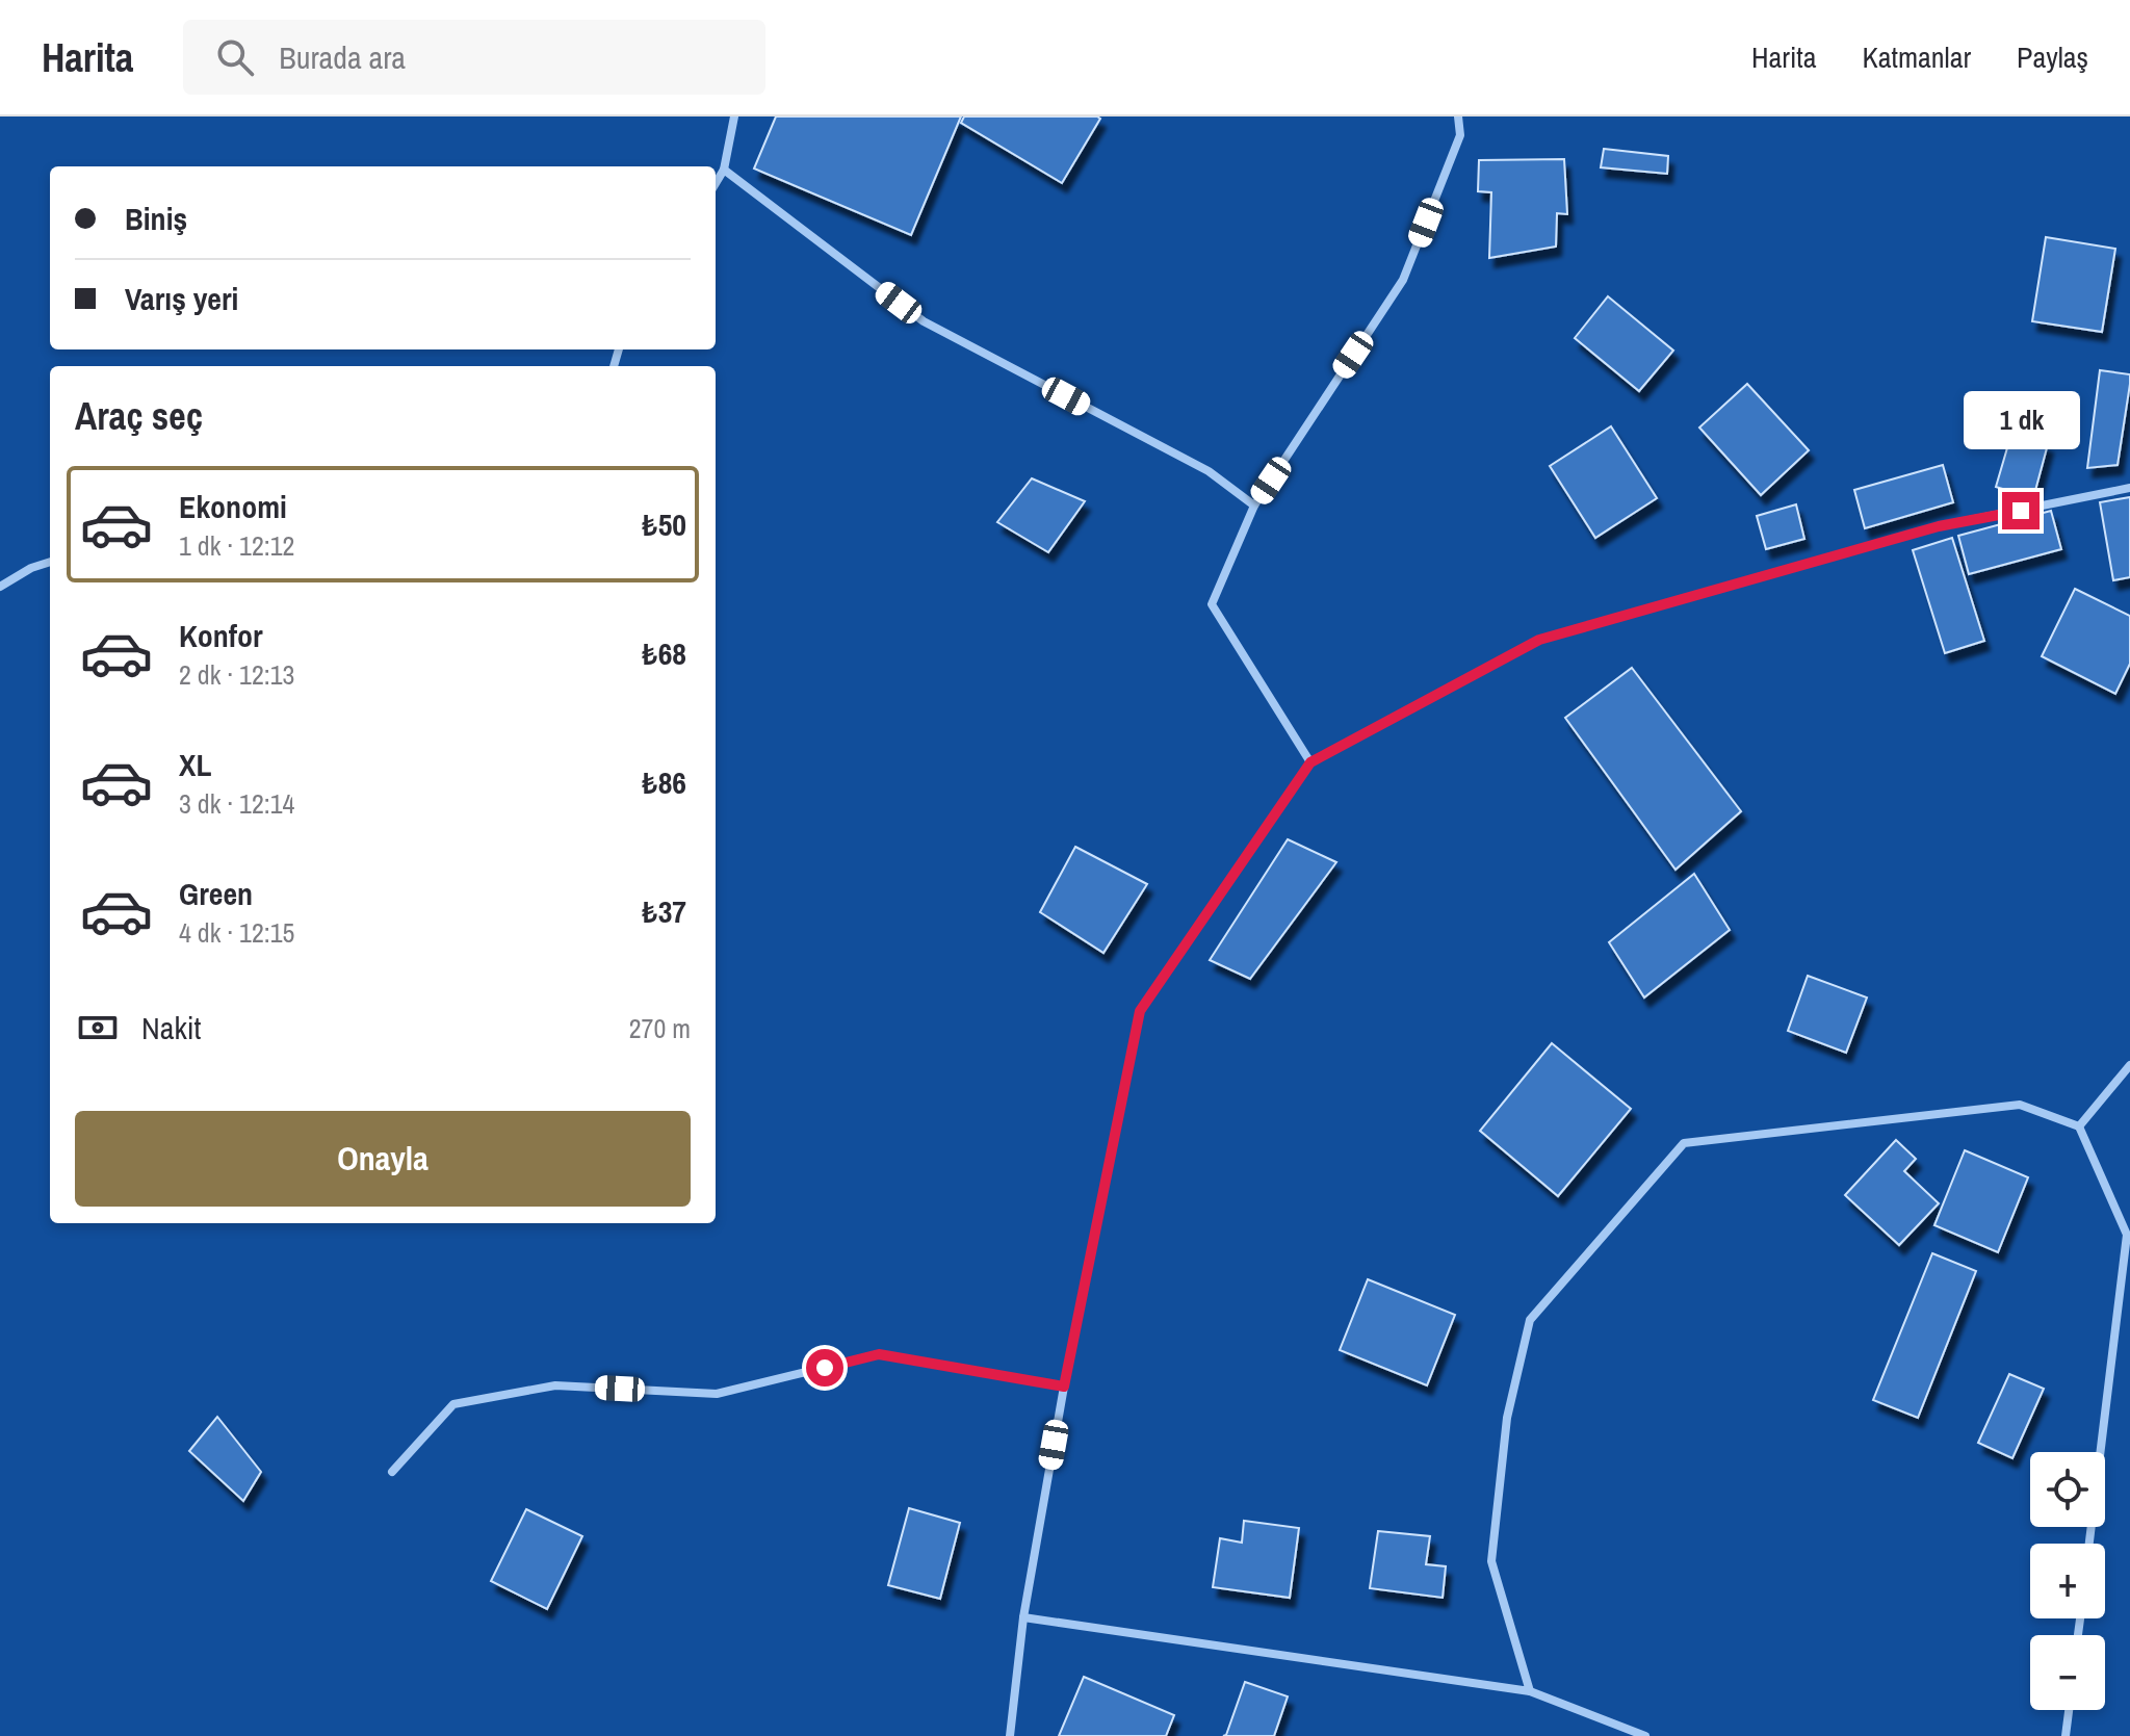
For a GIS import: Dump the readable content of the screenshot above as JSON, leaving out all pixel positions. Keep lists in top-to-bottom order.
{
  "page": {
    "header": "Harita",
    "search": "Burada ara",
    "nav": ["Harita", "Katmanlar", "Paylaş"],
    "banner": ["Biniş", "Varış yeri"],
    "heading": "Araç seç",
    "bubble": "1 dk",
    "list": [
      {
        "name": "Ekonomi",
        "note": "1 dk · 12:12",
        "value": "₺50"
      },
      {
        "name": "Konfor",
        "note": "2 dk · 12:13",
        "value": "₺68"
      },
      {
        "name": "XL",
        "note": "3 dk · 12:14",
        "value": "₺86"
      },
      {
        "name": "Green",
        "note": "4 dk · 12:15",
        "value": "₺37"
      }
    ],
    "pay": ["Nakit", "270 m"],
    "buttons": "Onayla",
    "map_buttons": ["+", "−"]
  }
}
